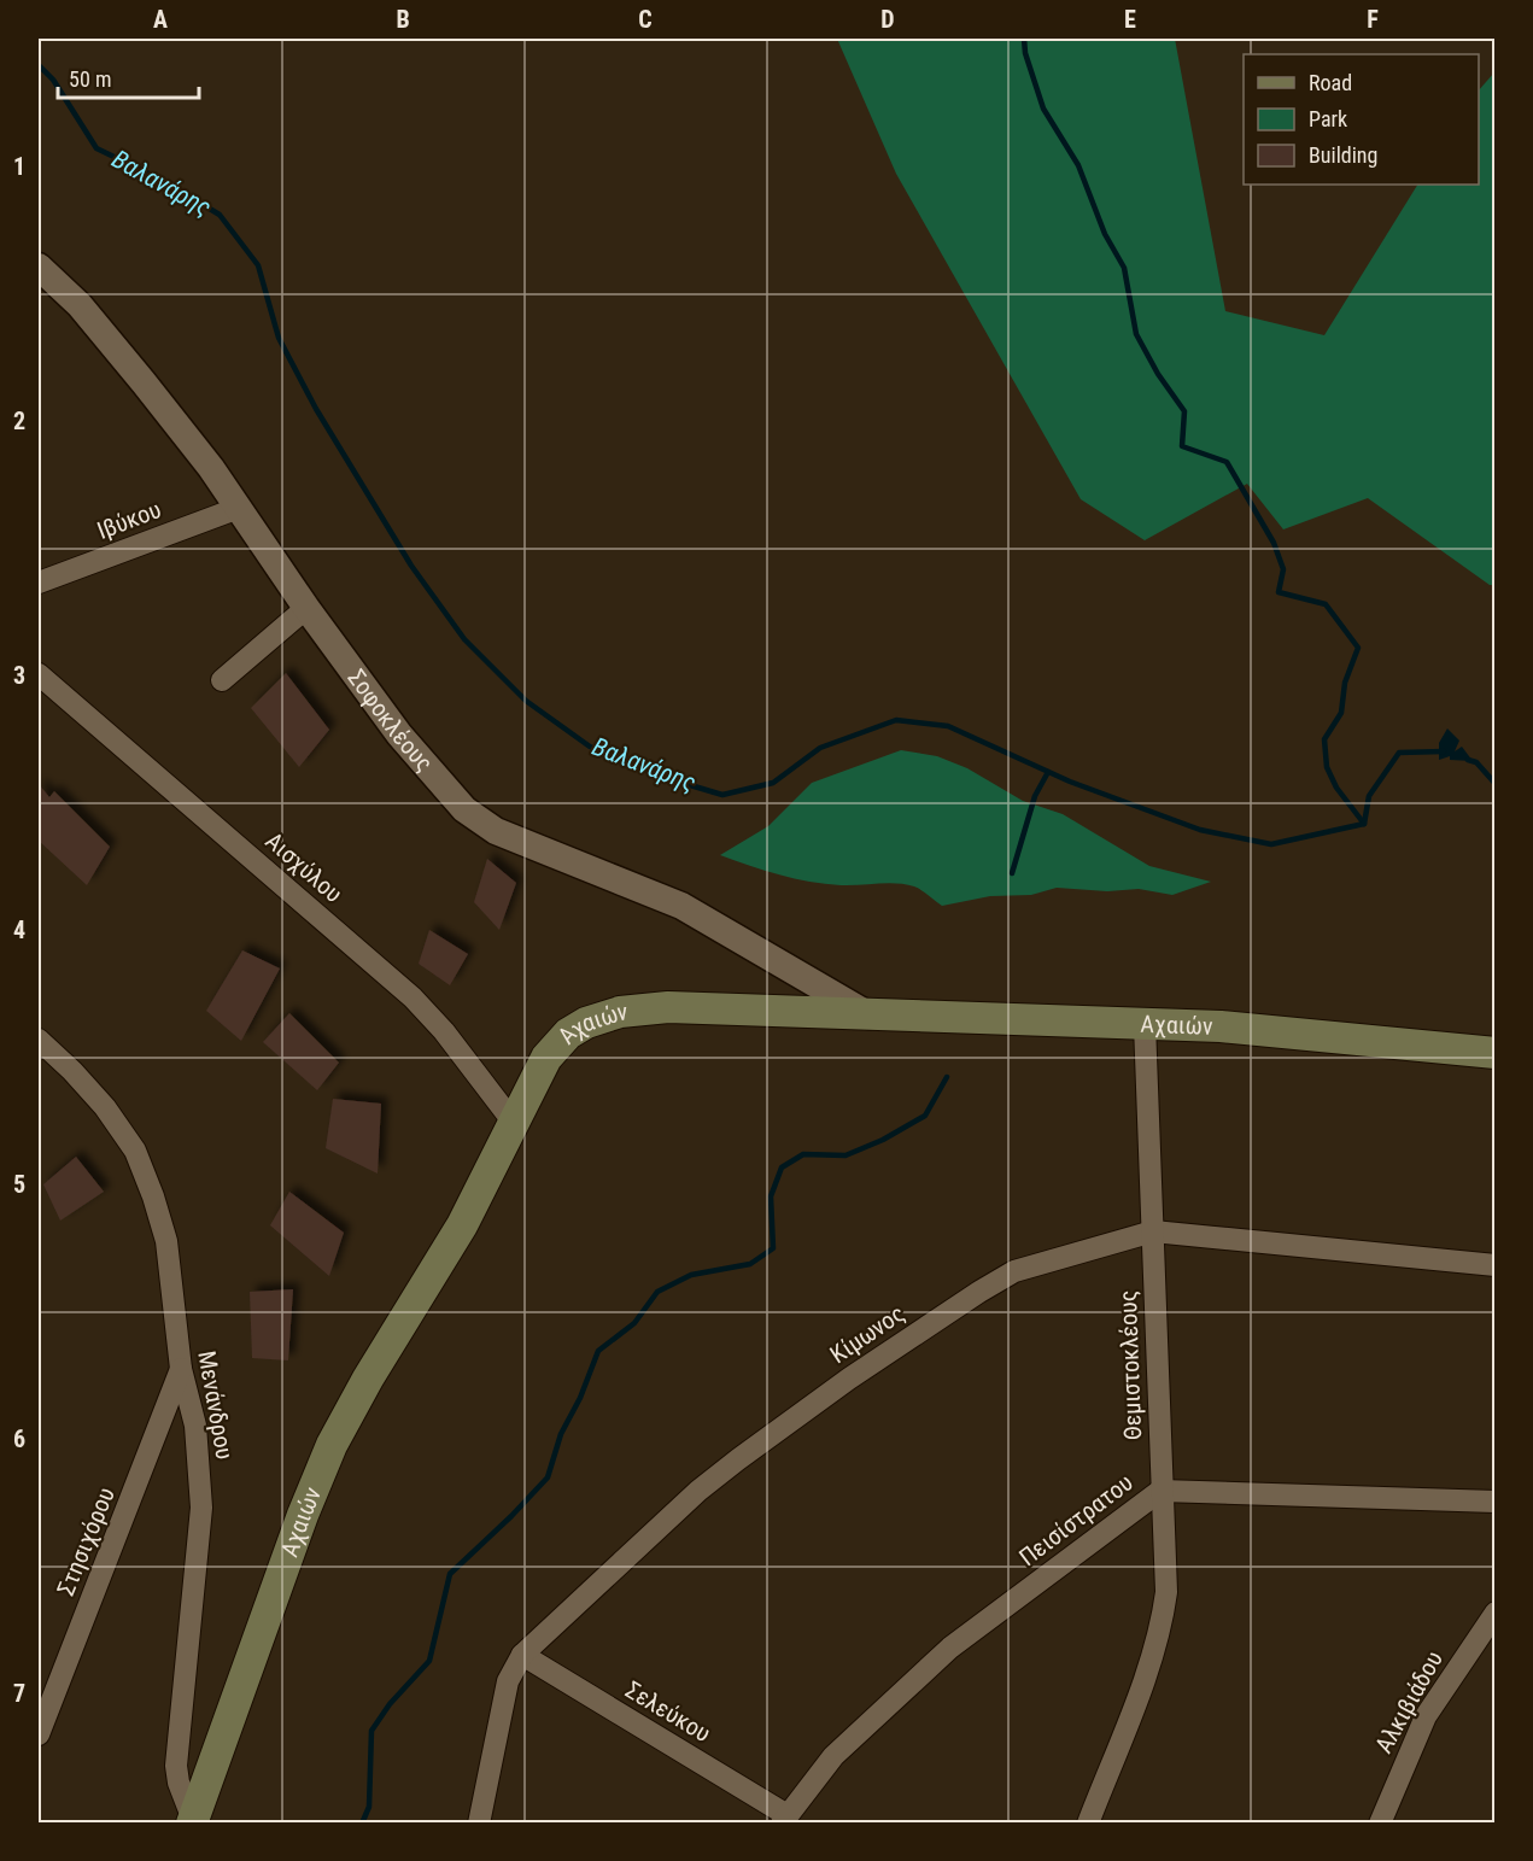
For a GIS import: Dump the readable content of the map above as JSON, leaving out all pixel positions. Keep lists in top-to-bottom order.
{
  "streets": {
    "main road": ["Αχαιών"],
    "street": [
      "Ιβύκου",
      "Σοφοκλέους",
      "Αισχύλου",
      "Κίμωνος",
      "Θεμιστοκλέους",
      "Μενάνδρου",
      "Πεισίστρατου",
      "Στησιχόρου",
      "Αλκιβιάδου",
      "Σελεύκου"
    ]
  },
  "crossings": [
    ["Ιβύκου", "Σοφοκλέους"],
    ["Σοφοκλέους", "Αχαιών"],
    ["Αισχύλου", "Αχαιών"],
    ["Αχαιών", "Θεμιστοκλέους"],
    ["Αχαιών", "Μενάνδρου"],
    ["Κίμωνος", "Θεμιστοκλέους"],
    ["Κίμωνος", "Σελεύκου"],
    ["Θεμιστοκλέους", "Πεισίστρατου"],
    ["Μενάνδρου", "Στησιχόρου"],
    ["Πεισίστρατου", "Σελεύκου"]
  ],
  "water": ["Βαλανάρης"],
  "legend": ["Road", "Park", "Building"],
  "scale_bar": "50 m",
  "grid": {
    "columns": [
      "A",
      "B",
      "C",
      "D",
      "E",
      "F"
    ],
    "rows": [
      "1",
      "2",
      "3",
      "4",
      "5",
      "6",
      "7"
    ]
  }
}
